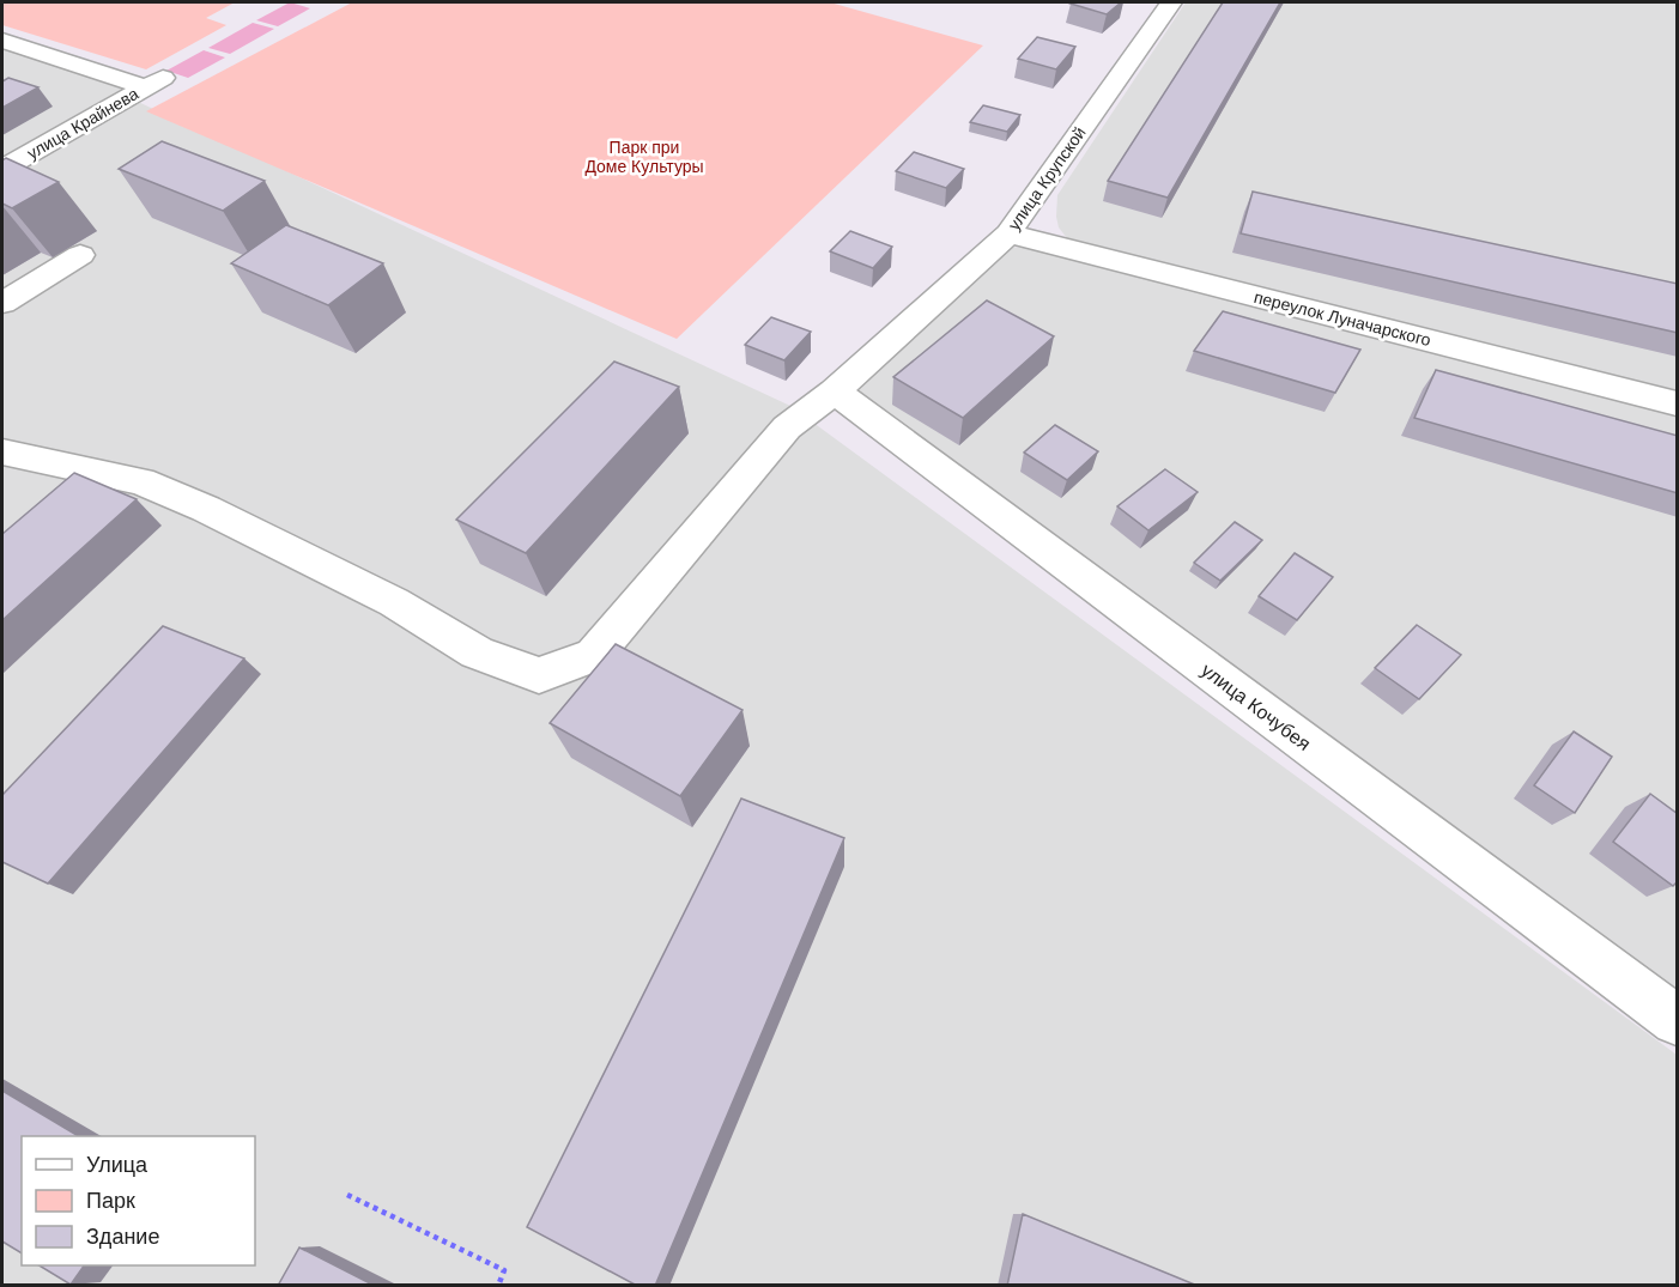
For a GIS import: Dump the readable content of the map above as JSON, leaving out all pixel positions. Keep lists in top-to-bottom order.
{
  "streets": {
    "street": [
      "улица Крайнева",
      "улица Крупской",
      "переулок Луначарского",
      "улица Кочубея"
    ]
  },
  "crossings": [
    ["улица Крупской", "переулок Луначарского"],
    ["улица Крупской", "улица Кочубея"]
  ],
  "parks": ["Парк при Доме Культуры"],
  "legend": ["Улица", "Парк", "Здание"]
}
